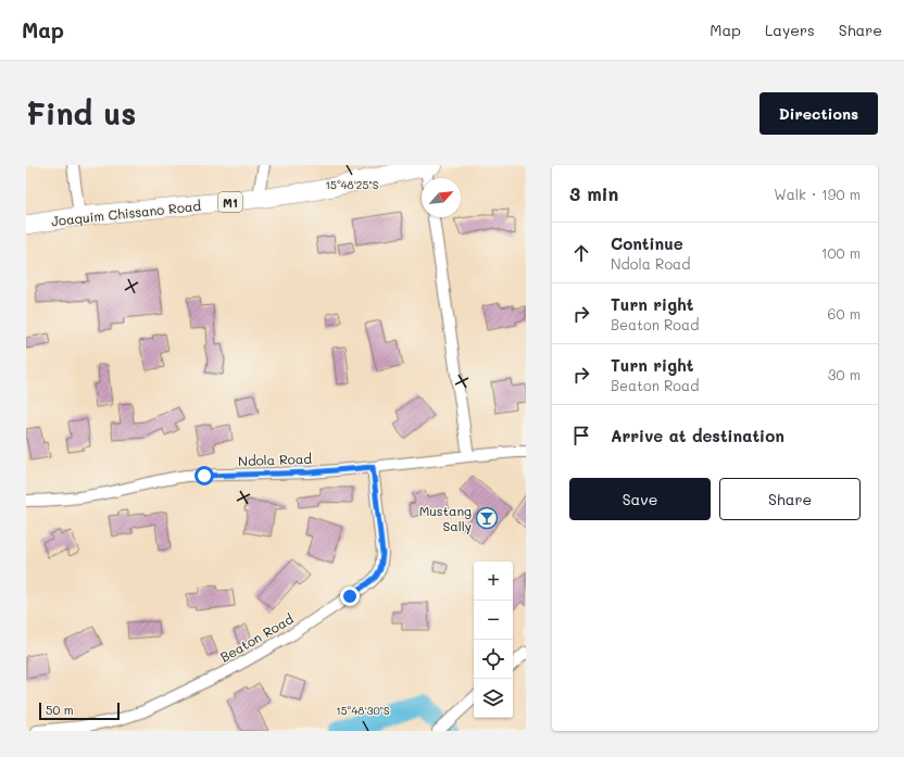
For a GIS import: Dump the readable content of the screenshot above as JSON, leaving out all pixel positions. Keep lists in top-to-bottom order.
{
  "streets": {
    "highway": ["M1", "Joaquim Chissano Road"],
    "street": ["Ndola Road", "Beaton Road"]
  },
  "crossings": [
    ["Ndola Road", "Beaton Road"]
  ],
  "places": {
    "bar": ["Mustang Sally"]
  },
  "scale_bar": "50 m",
  "north": "top right",
  "page": {
    "header": "Map",
    "nav": ["Map", "Layers", "Share"],
    "buttons": [
      "Directions",
      ["Save", "Share"]
    ],
    "title": "Find us",
    "heading": ["3 min", "Walk · 190 m"],
    "list": [
      ["Continue", "Ndola Road", "100 m"],
      ["Turn right", "Beaton Road", "60 m"],
      ["Turn right", "Beaton Road", "30 m"],
      "Arrive at destination"
    ],
    "map_buttons": ["+", "−"],
    "scale": "50 m"
  },
  "coordinates": ["15°48'25\"S", "15°48'30\"S"]
}
